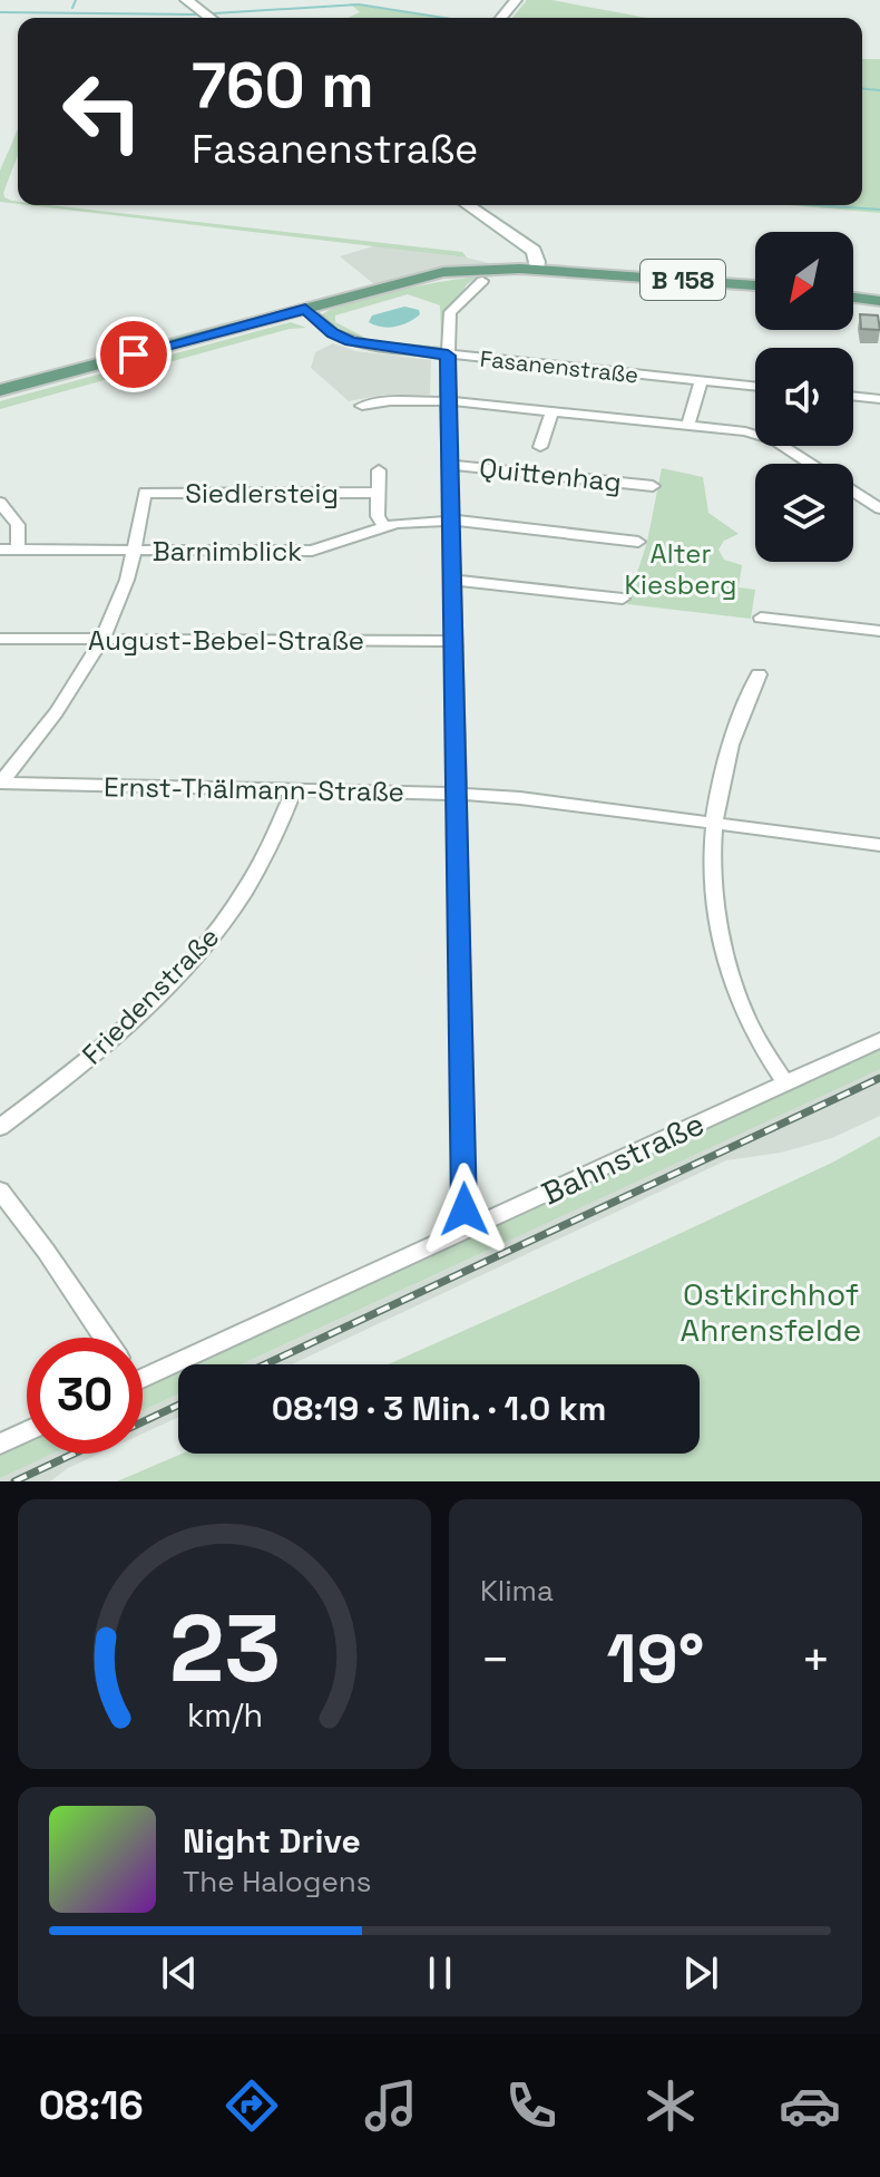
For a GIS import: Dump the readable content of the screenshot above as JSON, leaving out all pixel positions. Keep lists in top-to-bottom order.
{
  "streets": {
    "main road": ["B 158"],
    "street": [
      "Fasanenstraße",
      "Quittenhag",
      "Siedlersteig",
      "Barnimblick",
      "August-Bebel-Straße",
      "Ernst-Thälmann-Straße",
      "Friedenstraße",
      "Bahnstraße"
    ]
  },
  "crossings": [
    ["B 158", "Fasanenstraße"],
    ["Siedlersteig", "Barnimblick"],
    ["Ernst-Thälmann-Straße", "Friedenstraße"]
  ],
  "parks": ["Alter Kiesberg", "Ostkirchhof Ahrensfelde"],
  "north": "bottom left",
  "page": {
    "turn": ["760 m", "Fasanenstraße"],
    "limit": "30",
    "trip": "08:19 · 3 Min. · 1.0 km",
    "tile": "Klima",
    "heat": ["−", "19°", "+"],
    "song": ["Night Drive", "The Halogens"],
    "tabs": "08:16",
    "gauge": ["23", "km/h"]
  }
}
